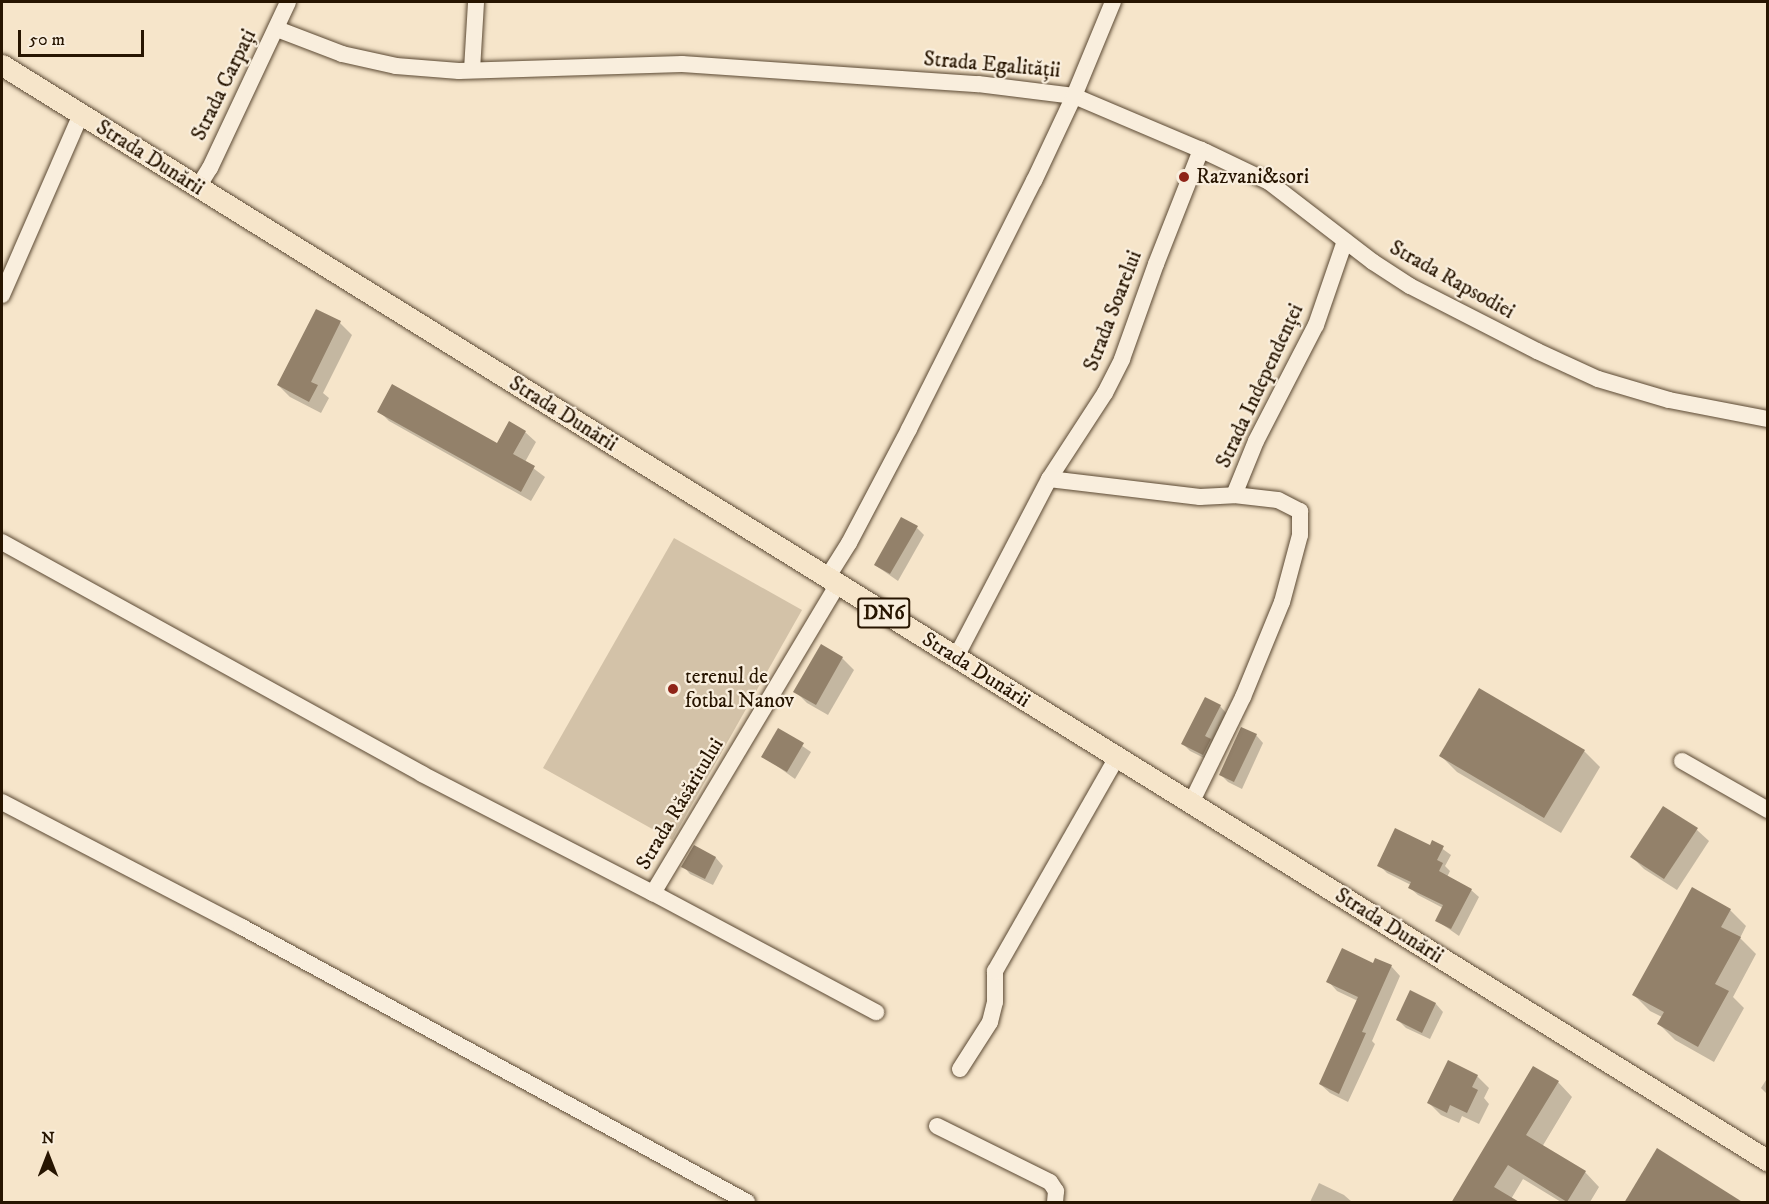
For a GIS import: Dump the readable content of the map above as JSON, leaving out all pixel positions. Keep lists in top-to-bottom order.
{
  "streets": {
    "main road": ["Strada Dunării", "DN6"],
    "street": [
      "Strada Egalității",
      "Strada Carpați",
      "Strada Rapsodiei",
      "Strada Soarelui",
      "Strada Independenței",
      "Strada Răsăritului"
    ]
  },
  "crossings": [
    ["Strada Egalității", "Strada Carpați"],
    ["Strada Egalității", "Strada Dunării"],
    ["Strada Egalității", "Strada Rapsodiei"],
    ["Strada Egalității", "Strada Răsăritului"],
    ["Strada Carpați", "Strada Dunării"],
    ["Strada Dunării", "Strada Soarelui"],
    ["Strada Dunării", "Strada Independenței"],
    ["Strada Dunării", "Strada Răsăritului"],
    ["Strada Rapsodiei", "Strada Soarelui"],
    ["Strada Rapsodiei", "Strada Independenței"]
  ],
  "places": ["Razvani&sori", "terenul de fotbal Nanov"],
  "scale_bar": "50 m",
  "north": "top"
}
